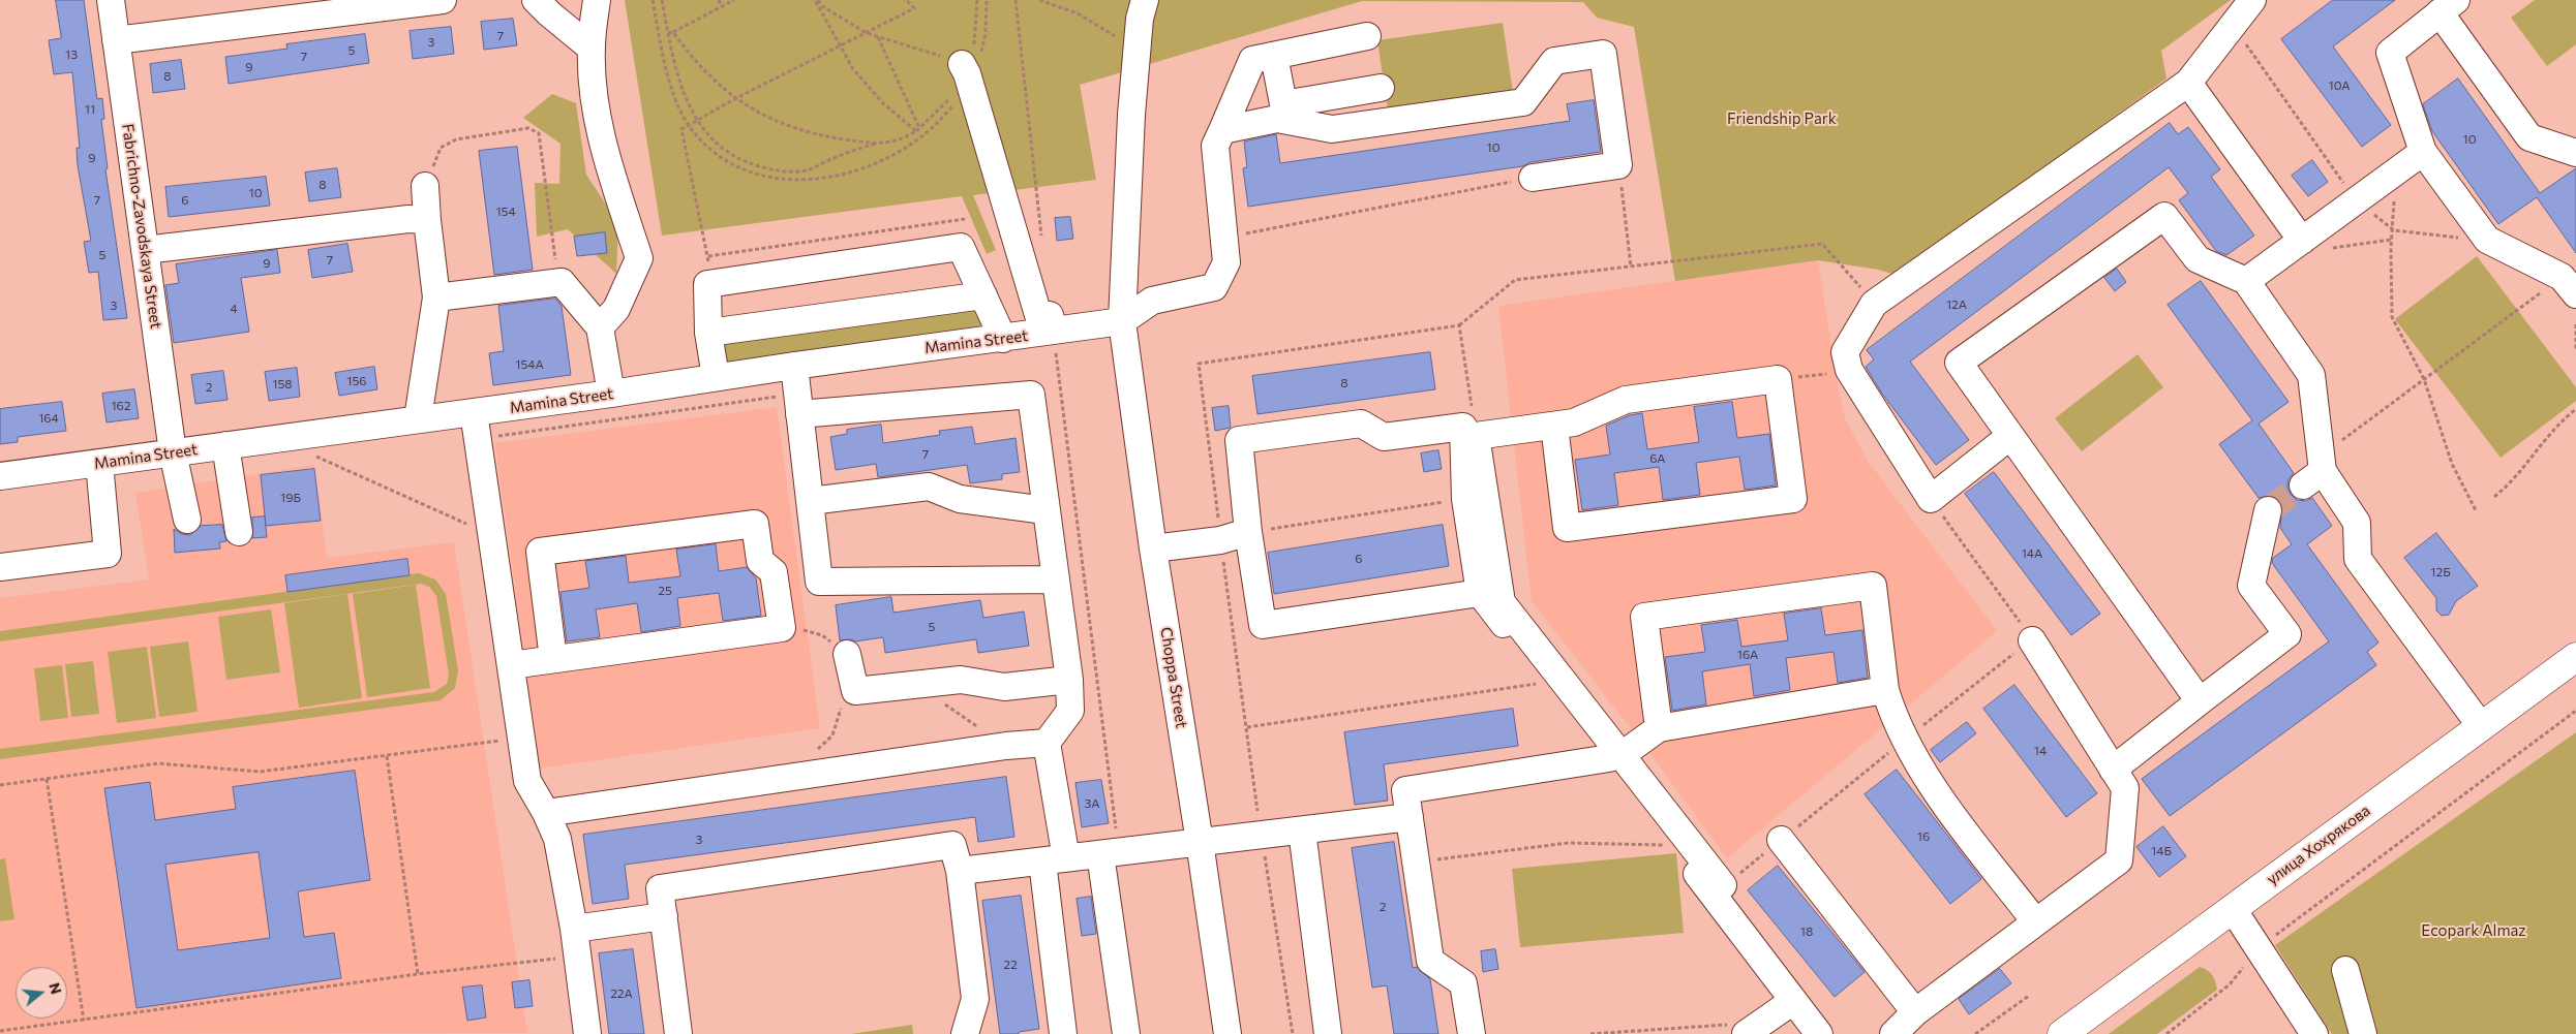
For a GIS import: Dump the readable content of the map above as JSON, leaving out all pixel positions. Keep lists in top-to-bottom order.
{
  "streets": {
    "main road": ["улица Хохрякова"],
    "street": ["Fabrichno-Zavodskaya Street", "Mamina Street", "Choppa Street"]
  },
  "crossings": [
    ["Fabrichno-Zavodskaya Street", "Mamina Street"],
    ["Mamina Street", "Choppa Street"]
  ],
  "parks": ["Friendship Park", "Ecopark Almaz"],
  "house_numbers": [
    "7",
    "3",
    "5",
    "13",
    "7",
    "9",
    "8",
    "10А",
    "11",
    "10",
    "10",
    "9",
    "8",
    "10",
    "7",
    "6",
    "154",
    "5",
    "7",
    "9",
    "12А",
    "3",
    "4",
    "154А",
    "156",
    "8",
    "158",
    "2",
    "162",
    "164",
    "7",
    "6А",
    "19Б",
    "14А",
    "6",
    "12Б",
    "25",
    "5",
    "16А",
    "14",
    "3А",
    "16",
    "3",
    "14Б",
    "2",
    "18",
    "22",
    "22А"
  ],
  "north": "right"
}
